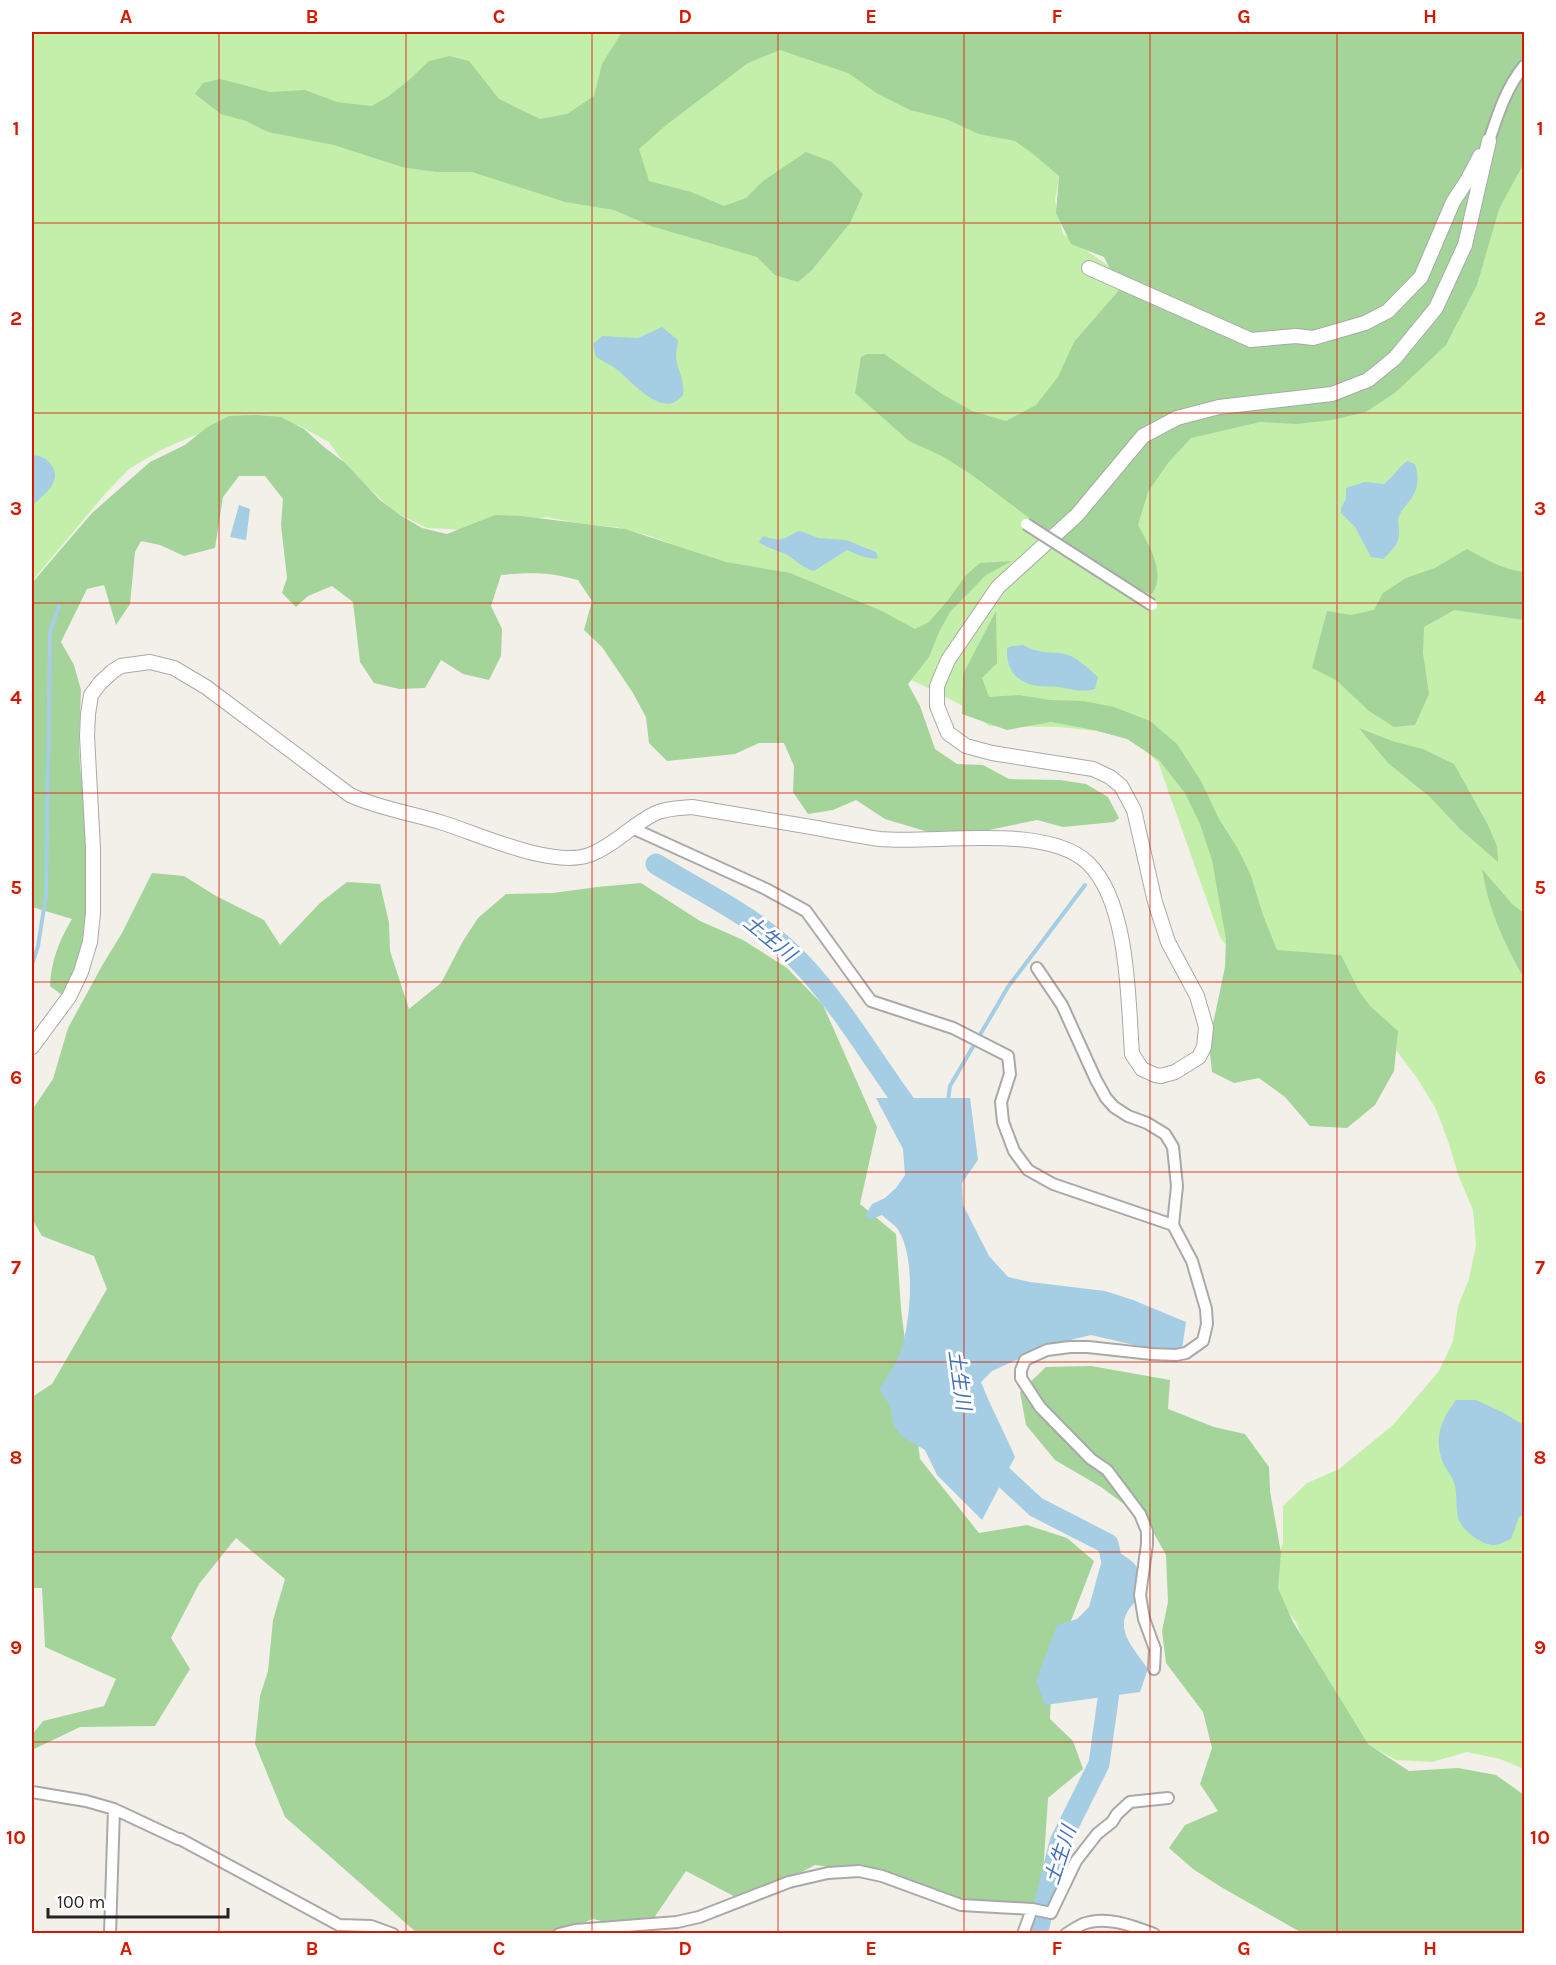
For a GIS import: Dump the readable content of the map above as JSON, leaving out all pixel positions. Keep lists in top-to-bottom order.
{
  "water": ["土生川"],
  "scale_bar": "100 m",
  "grid": {
    "columns": [
      "A",
      "B",
      "C",
      "D",
      "E",
      "F",
      "G",
      "H"
    ],
    "rows": [
      "1",
      "2",
      "3",
      "4",
      "5",
      "6",
      "7",
      "8",
      "9",
      "10"
    ]
  }
}
